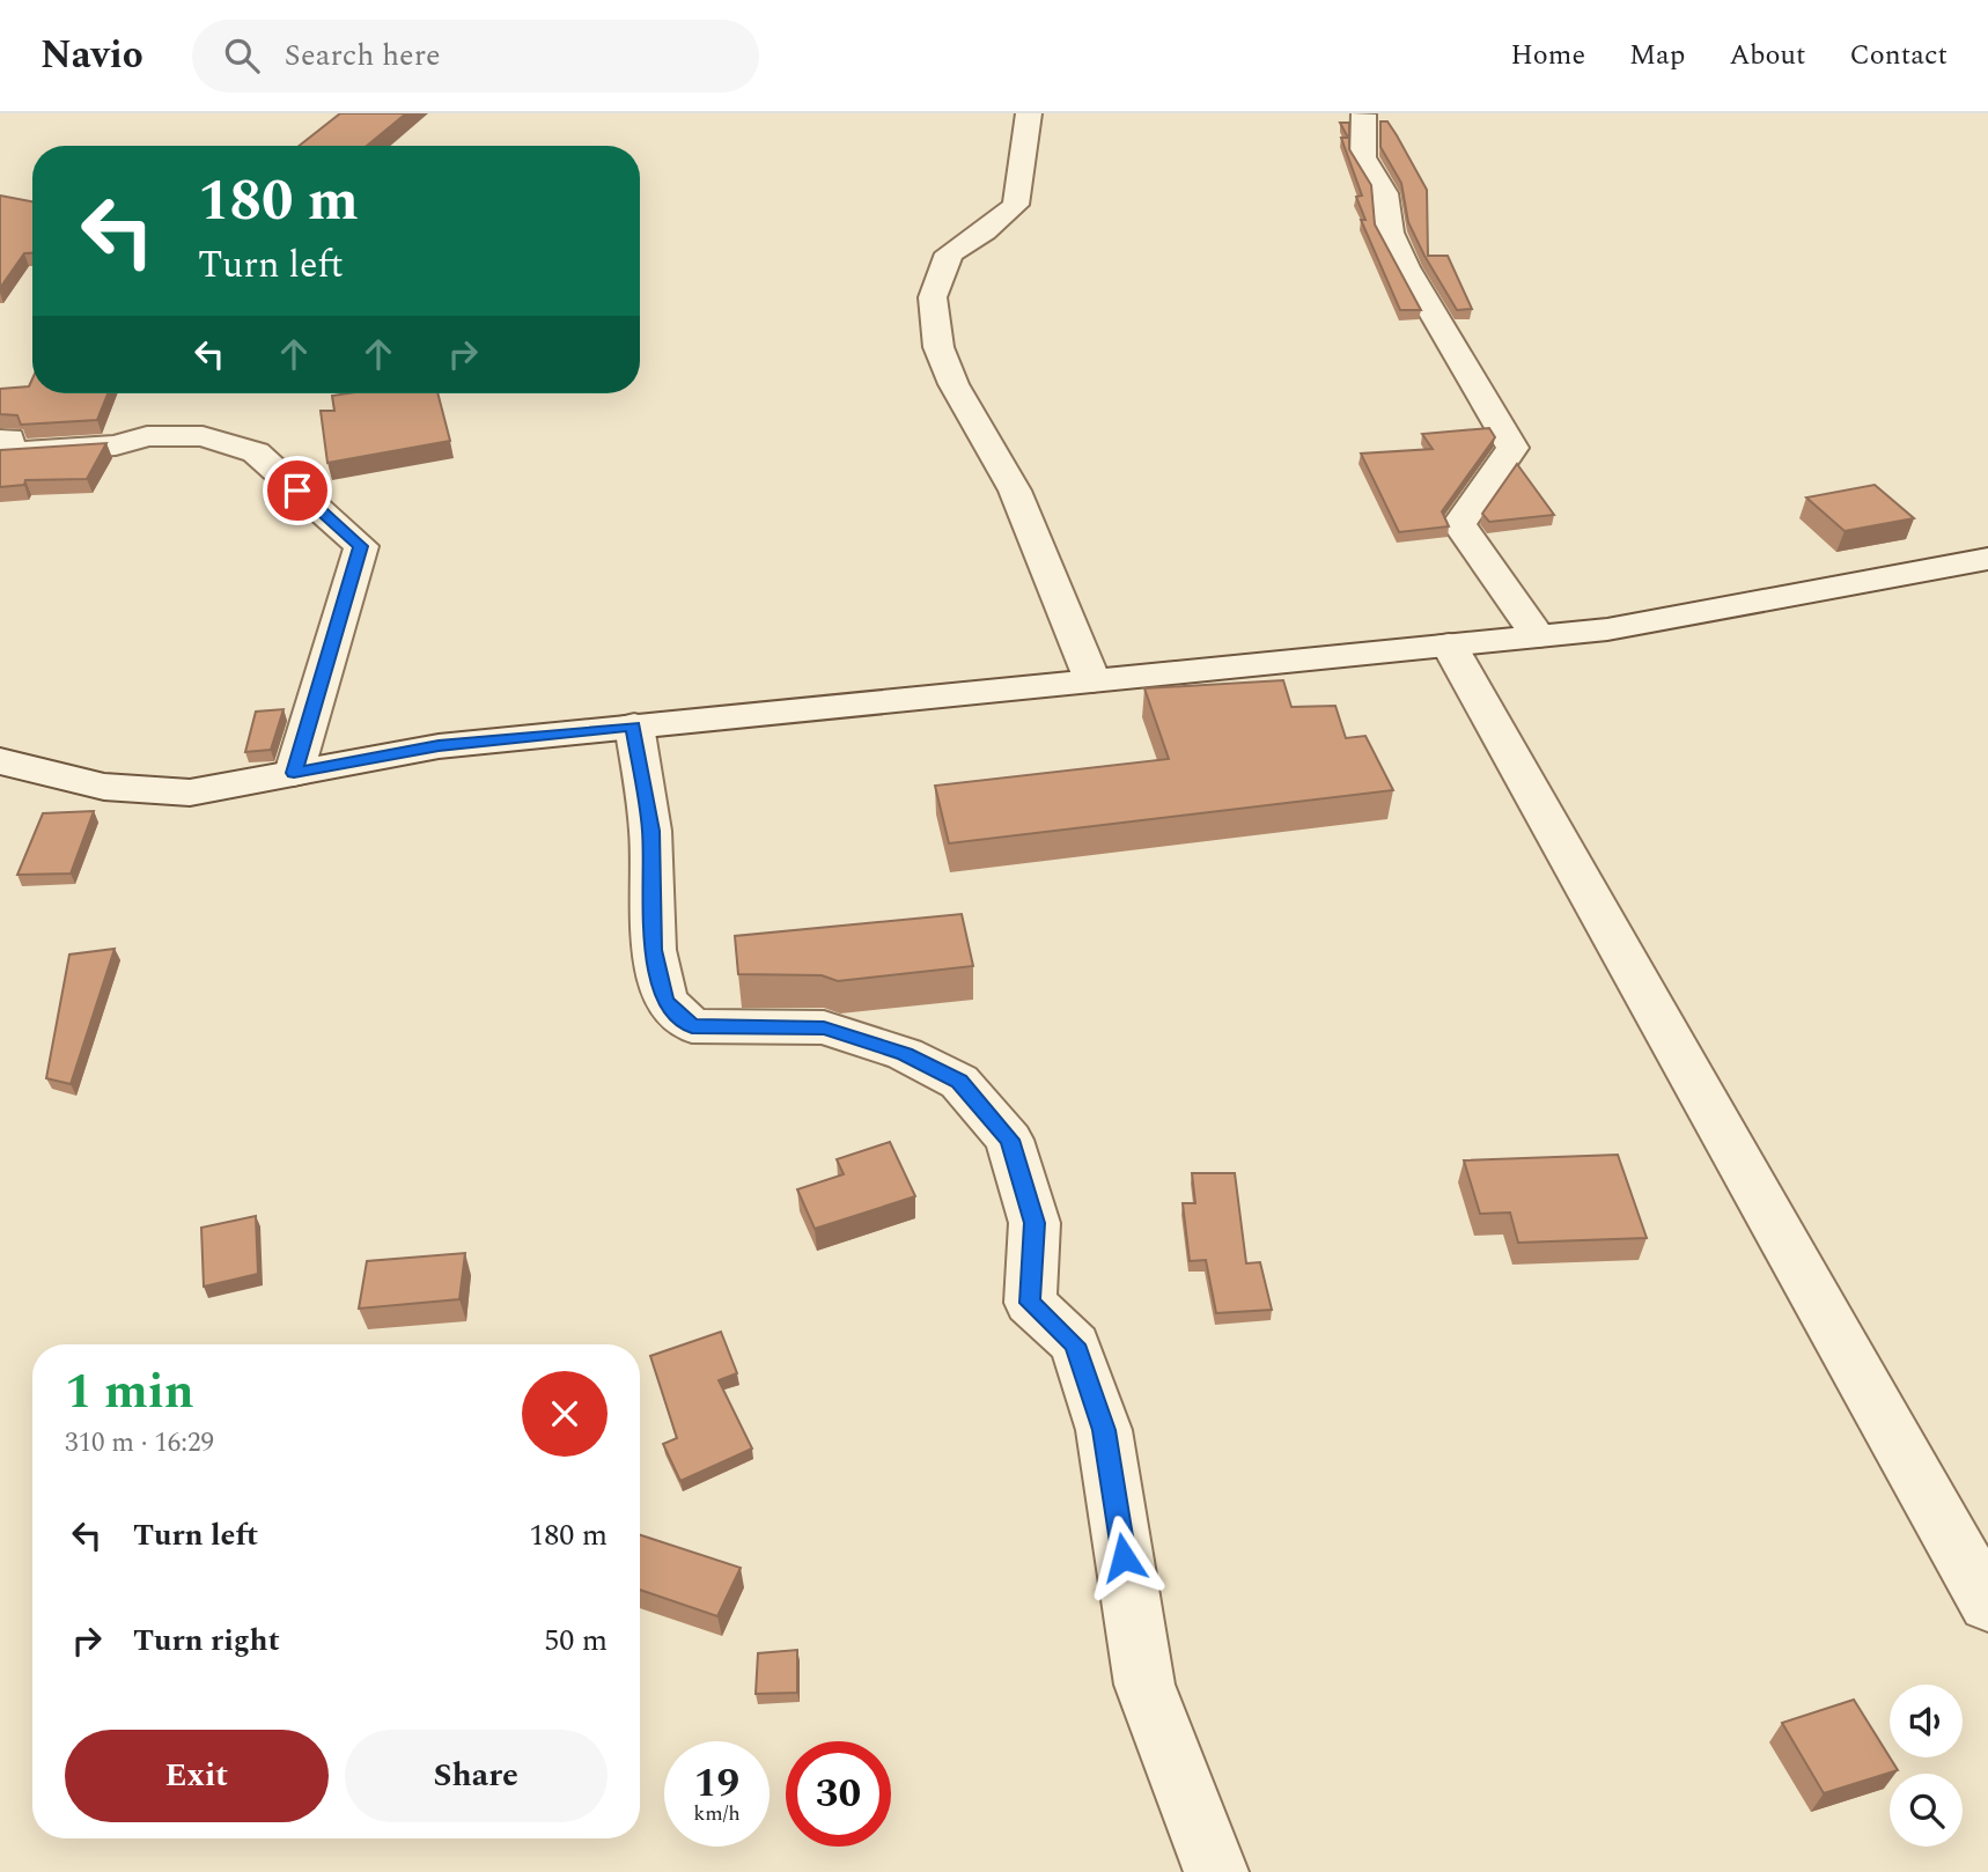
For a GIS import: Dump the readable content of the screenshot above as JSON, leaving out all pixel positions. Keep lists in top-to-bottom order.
{
  "page": {
    "header": "Navio",
    "search": "Search here",
    "nav": [
      "Home",
      "Map",
      "About",
      "Contact"
    ],
    "turn": ["180 m", "Turn left"],
    "heading": ["1 min", "310 m · 16:29"],
    "list": [
      {
        "name": "Turn left",
        "value": "180 m"
      },
      {
        "name": "Turn right",
        "value": "50 m"
      }
    ],
    "buttons": ["Exit", "Share"],
    "speed": "19 km/h",
    "limit": "30"
  }
}
